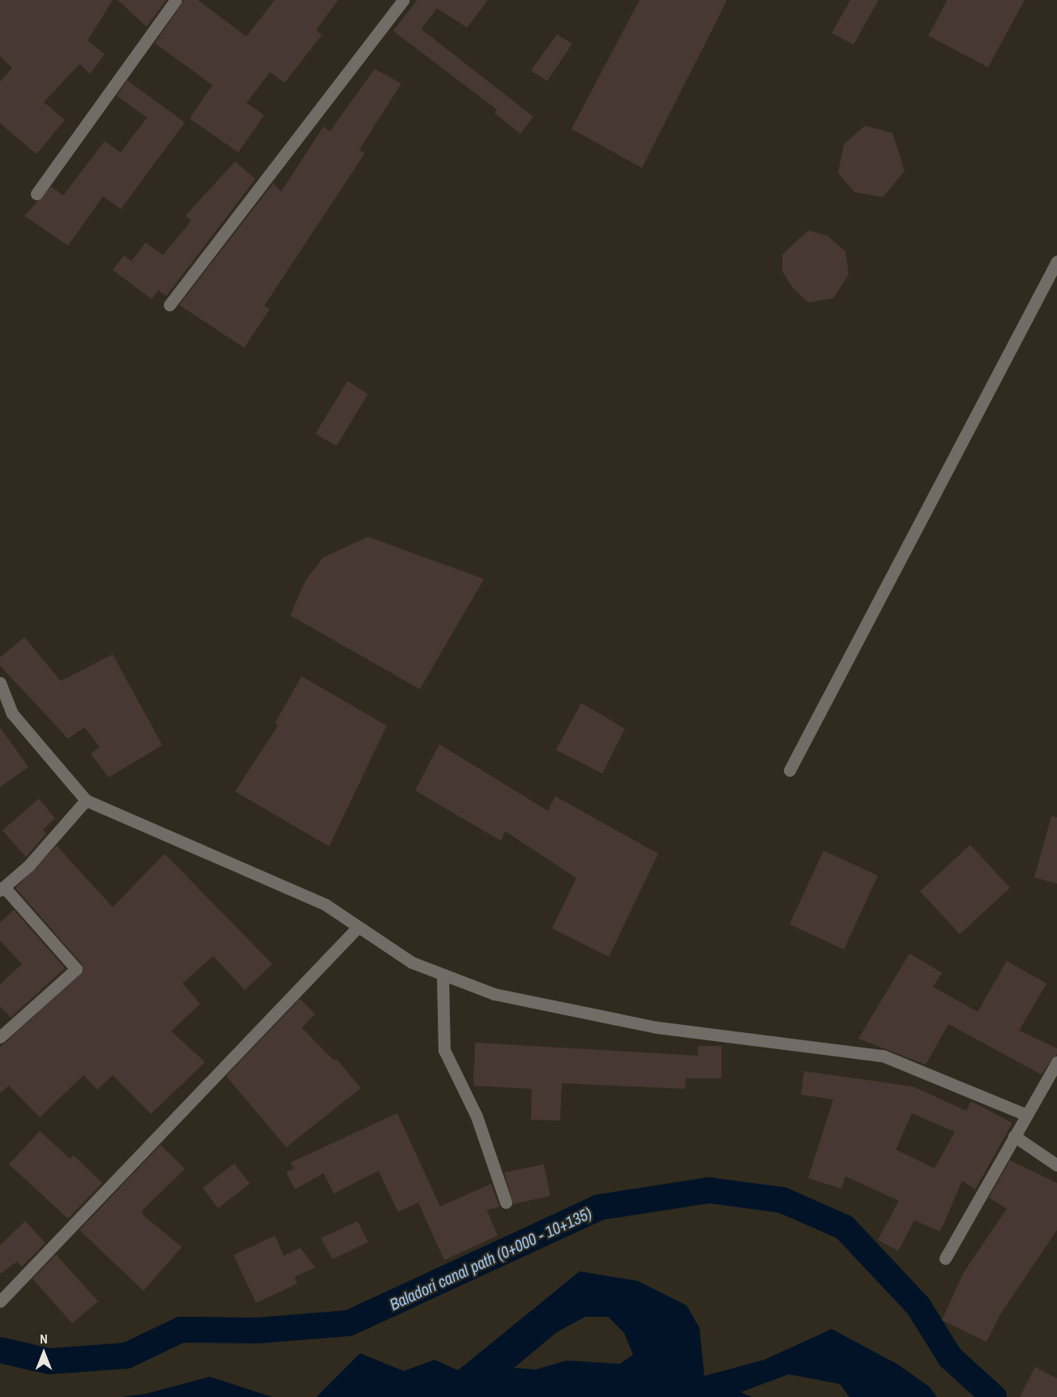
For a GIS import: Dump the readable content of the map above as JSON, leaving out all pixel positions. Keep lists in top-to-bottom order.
{
  "water": ["Baladori canal path (0+000 - 10+135)"],
  "north": "top"
}
